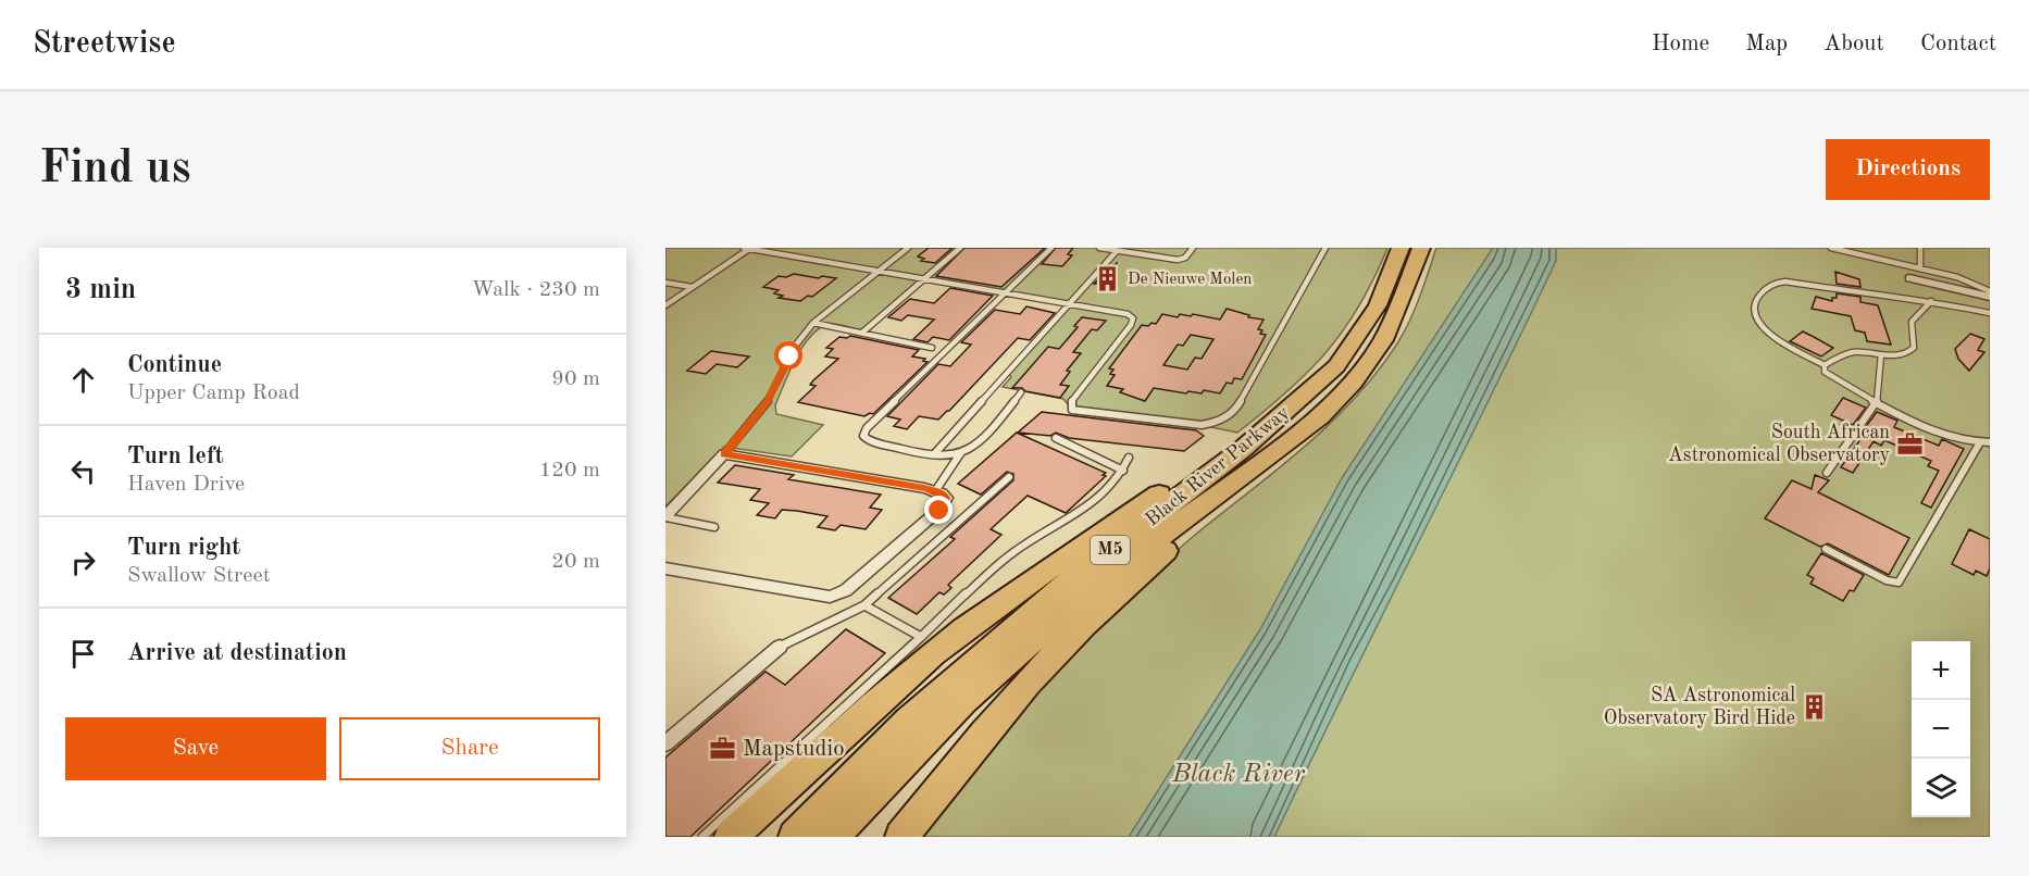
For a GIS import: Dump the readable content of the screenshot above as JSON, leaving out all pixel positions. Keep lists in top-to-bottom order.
{
  "streets": {
    "highway": ["Black River Parkway", "M5"]
  },
  "water": ["Black River"],
  "places": {
    "building": ["De Nieuwe Molen", "SA Astronomical Observatory Bird Hide"],
    "office": ["South African Astronomical Observatory", "Mapstudio"]
  },
  "page": {
    "header": "Streetwise",
    "nav": [
      "Home",
      "Map",
      "About",
      "Contact"
    ],
    "buttons": [
      "Directions",
      ["Save", "Share"]
    ],
    "title": "Find us",
    "heading": ["3 min", "Walk · 230 m"],
    "list": [
      ["Continue", "Upper Camp Road", "90 m"],
      ["Turn left", "Haven Drive", "120 m"],
      ["Turn right", "Swallow Street", "20 m"],
      "Arrive at destination"
    ],
    "map_buttons": ["+", "−"]
  }
}
